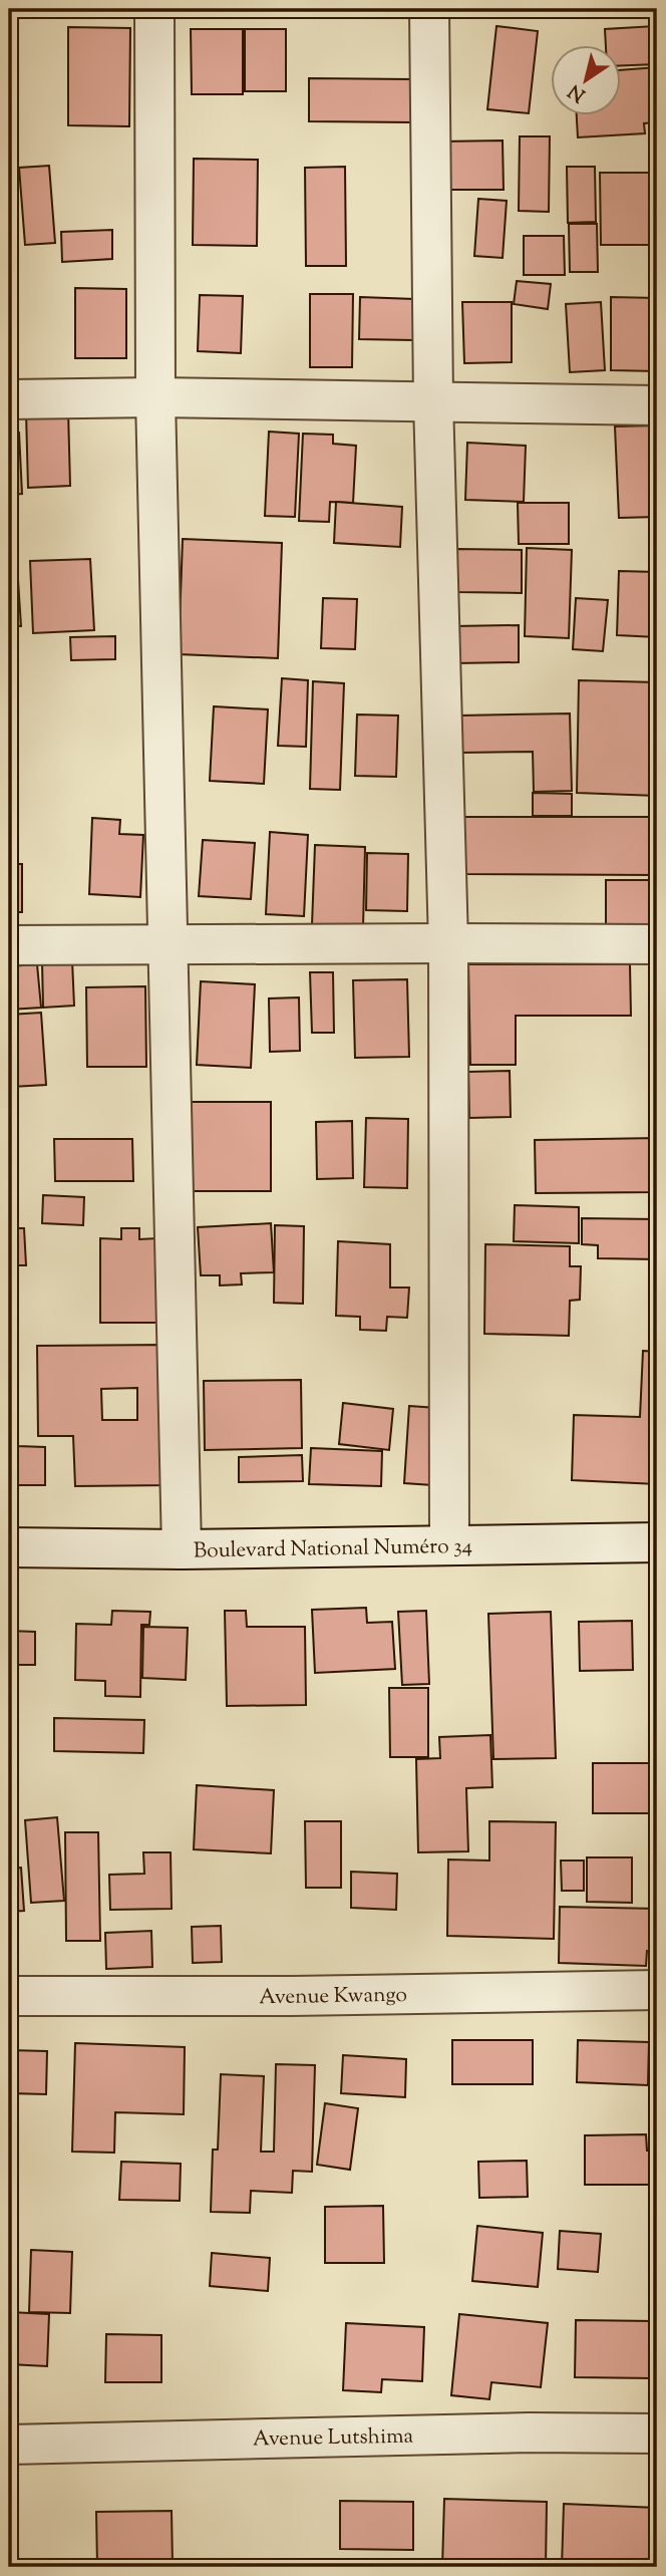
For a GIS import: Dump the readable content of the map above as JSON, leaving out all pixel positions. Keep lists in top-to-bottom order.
{
  "streets": {
    "street": ["Boulevard National Numéro 34", "Avenue Kwango", "Avenue Lutshima"]
  },
  "north": "bottom left"
}
